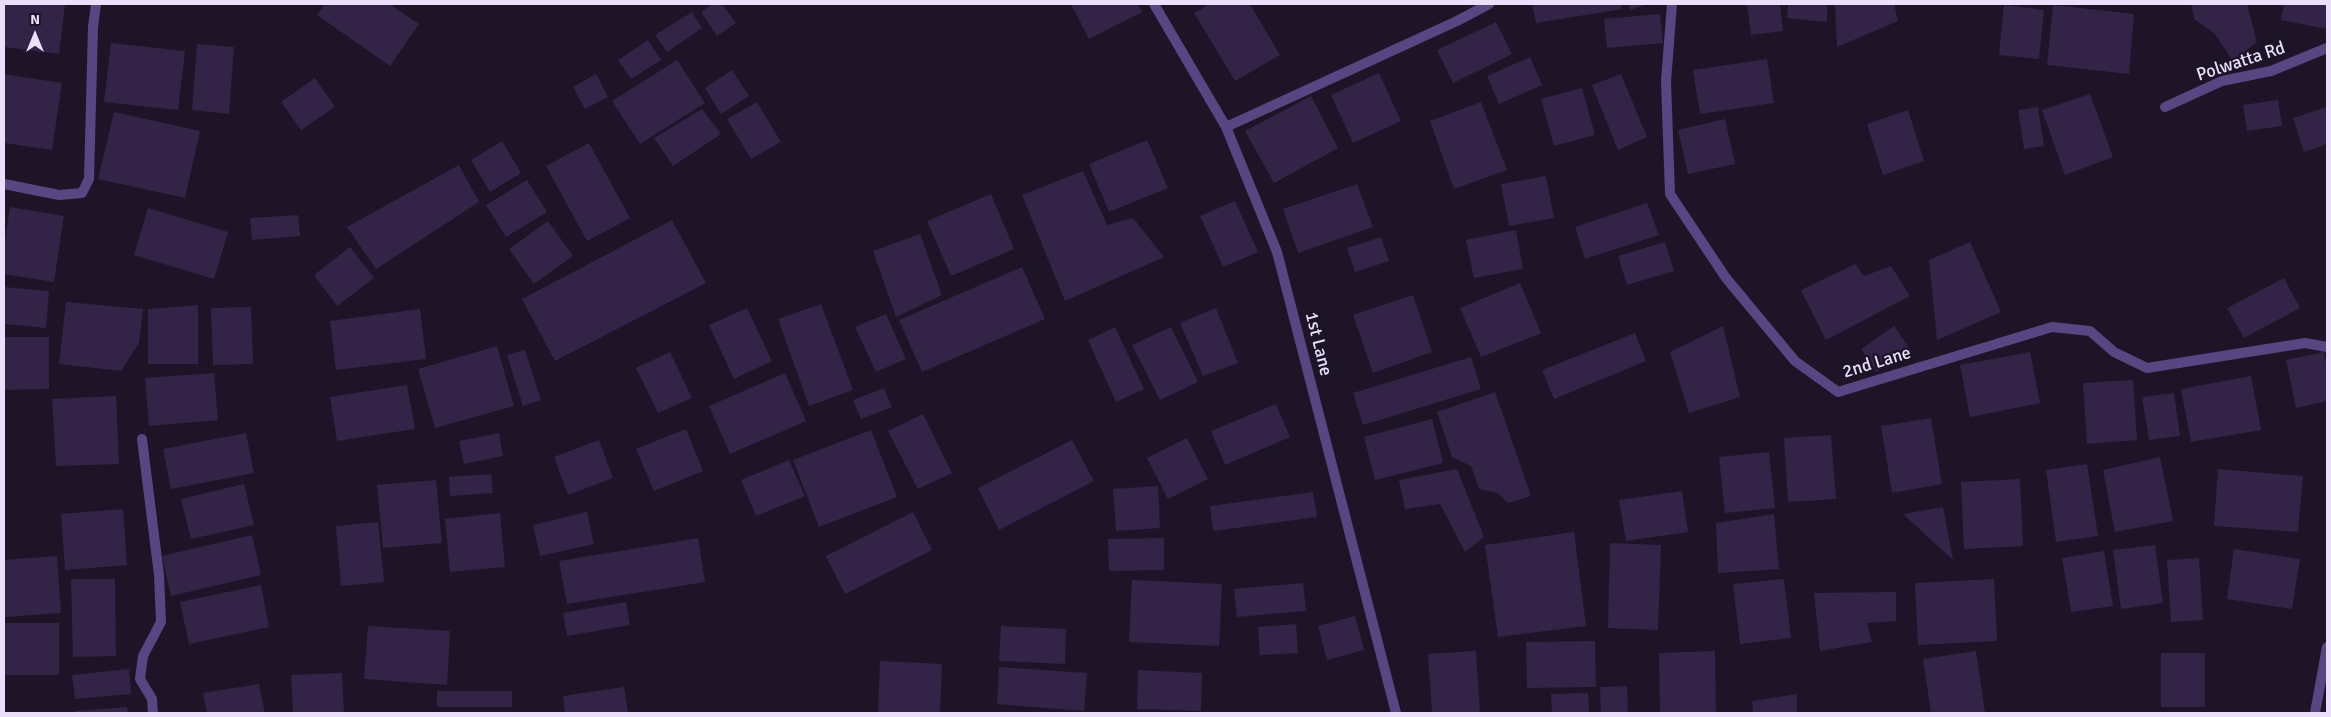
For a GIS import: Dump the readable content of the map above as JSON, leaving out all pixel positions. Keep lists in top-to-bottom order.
{
  "streets": {
    "street": ["Polwatta Rd", "1st Lane", "2nd Lane"]
  },
  "north": "top"
}
